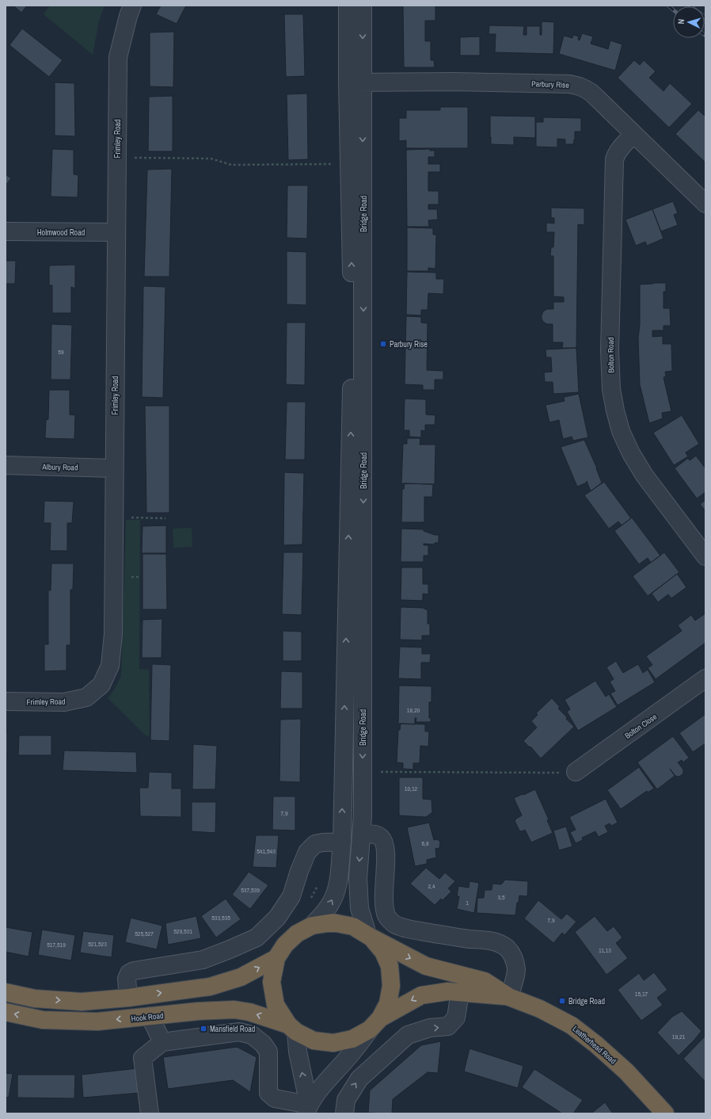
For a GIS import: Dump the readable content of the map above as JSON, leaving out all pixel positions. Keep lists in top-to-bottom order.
{
  "streets": {
    "highway": ["Hook Road", "Leatherhead Road"],
    "street": [
      "Parbury Rise",
      "Frimley Road",
      "Bridge Road",
      "Holmwood Road",
      "Bolton Road",
      "Albury Road",
      "Bolton Close"
    ]
  },
  "crossings": [
    ["Parbury Rise", "Bridge Road"],
    ["Parbury Rise", "Bolton Road"],
    ["Frimley Road", "Holmwood Road"],
    ["Frimley Road", "Albury Road"],
    ["Hook Road", "Leatherhead Road"]
  ],
  "places": {
    "transit": ["Parbury Rise", "Bridge Road", "Mansfield Road"]
  },
  "house_numbers": [
    "59",
    "18,20",
    "10,12",
    "7,9",
    "6,8",
    "541,543",
    "2,4",
    "537,539",
    "3,5",
    "1",
    "533,535",
    "7,9",
    "529,531",
    "525,527",
    "521,523",
    "517,519",
    "11,13",
    "15,17",
    "19,21"
  ],
  "north": "left"
}
